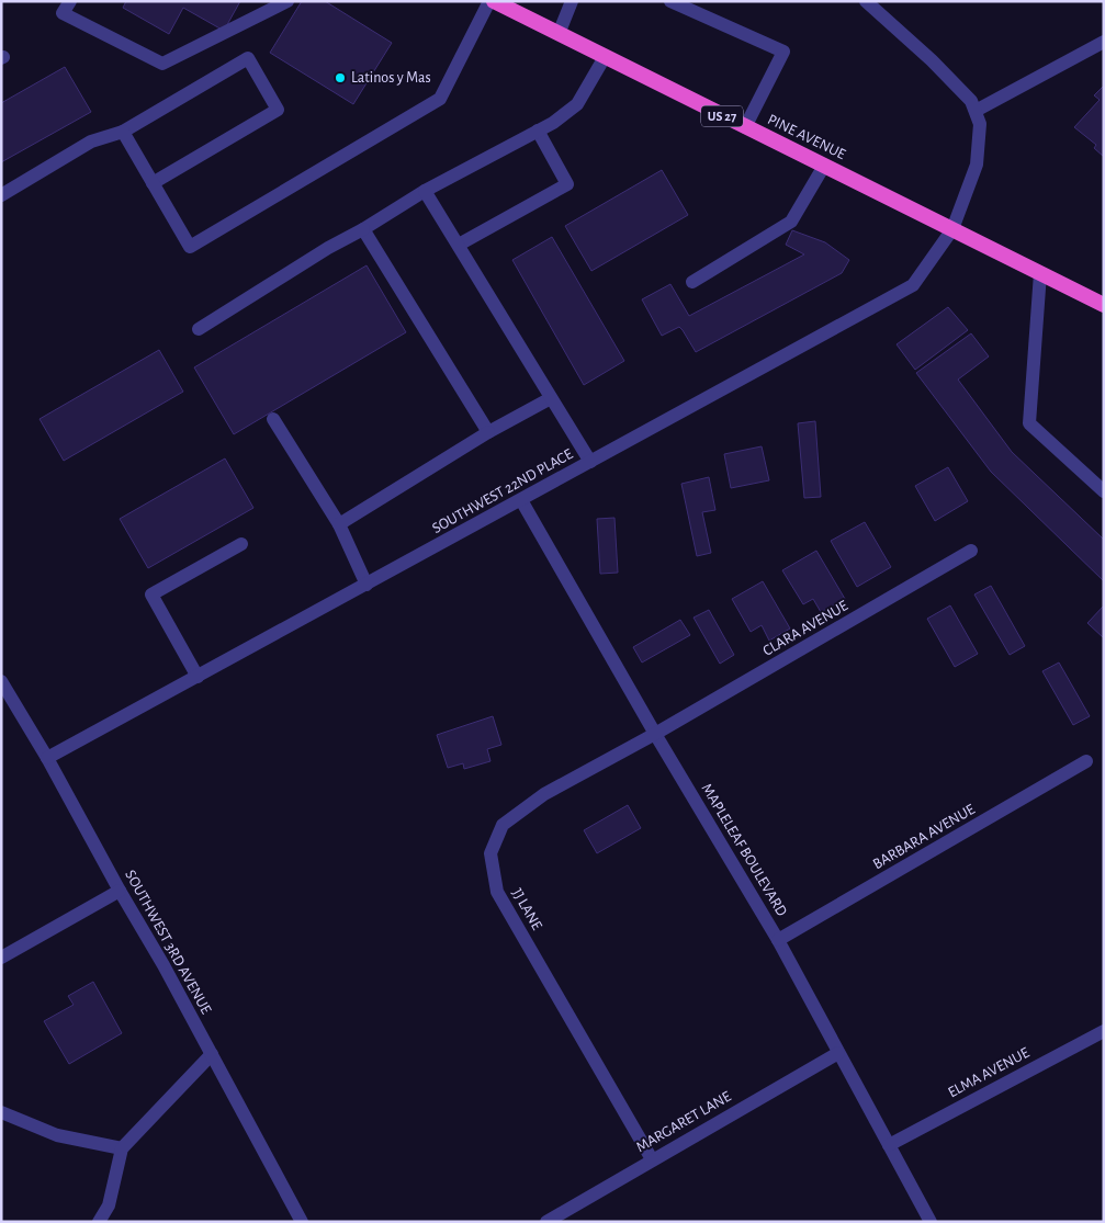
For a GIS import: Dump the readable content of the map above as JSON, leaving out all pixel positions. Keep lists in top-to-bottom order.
{
  "streets": {
    "highway": ["US 27", "PINE AVENUE"],
    "street": [
      "SOUTHWEST 22ND PLACE",
      "CLARA AVENUE",
      "BARBARA AVENUE",
      "MAPLELEAF BOULEVARD",
      "JJ LANE",
      "SOUTHWEST 3RD AVENUE",
      "ELMA AVENUE",
      "MARGARET LANE"
    ]
  },
  "crossings": [
    ["PINE AVENUE", "SOUTHWEST 22ND PLACE"],
    ["SOUTHWEST 22ND PLACE", "MAPLELEAF BOULEVARD"],
    ["SOUTHWEST 22ND PLACE", "SOUTHWEST 3RD AVENUE"],
    ["CLARA AVENUE", "MAPLELEAF BOULEVARD"],
    ["CLARA AVENUE", "JJ LANE"],
    ["BARBARA AVENUE", "MAPLELEAF BOULEVARD"],
    ["MAPLELEAF BOULEVARD", "JJ LANE"],
    ["MAPLELEAF BOULEVARD", "ELMA AVENUE"],
    ["MAPLELEAF BOULEVARD", "MARGARET LANE"],
    ["JJ LANE", "MARGARET LANE"]
  ],
  "places": ["Latinos y Mas"]
}
